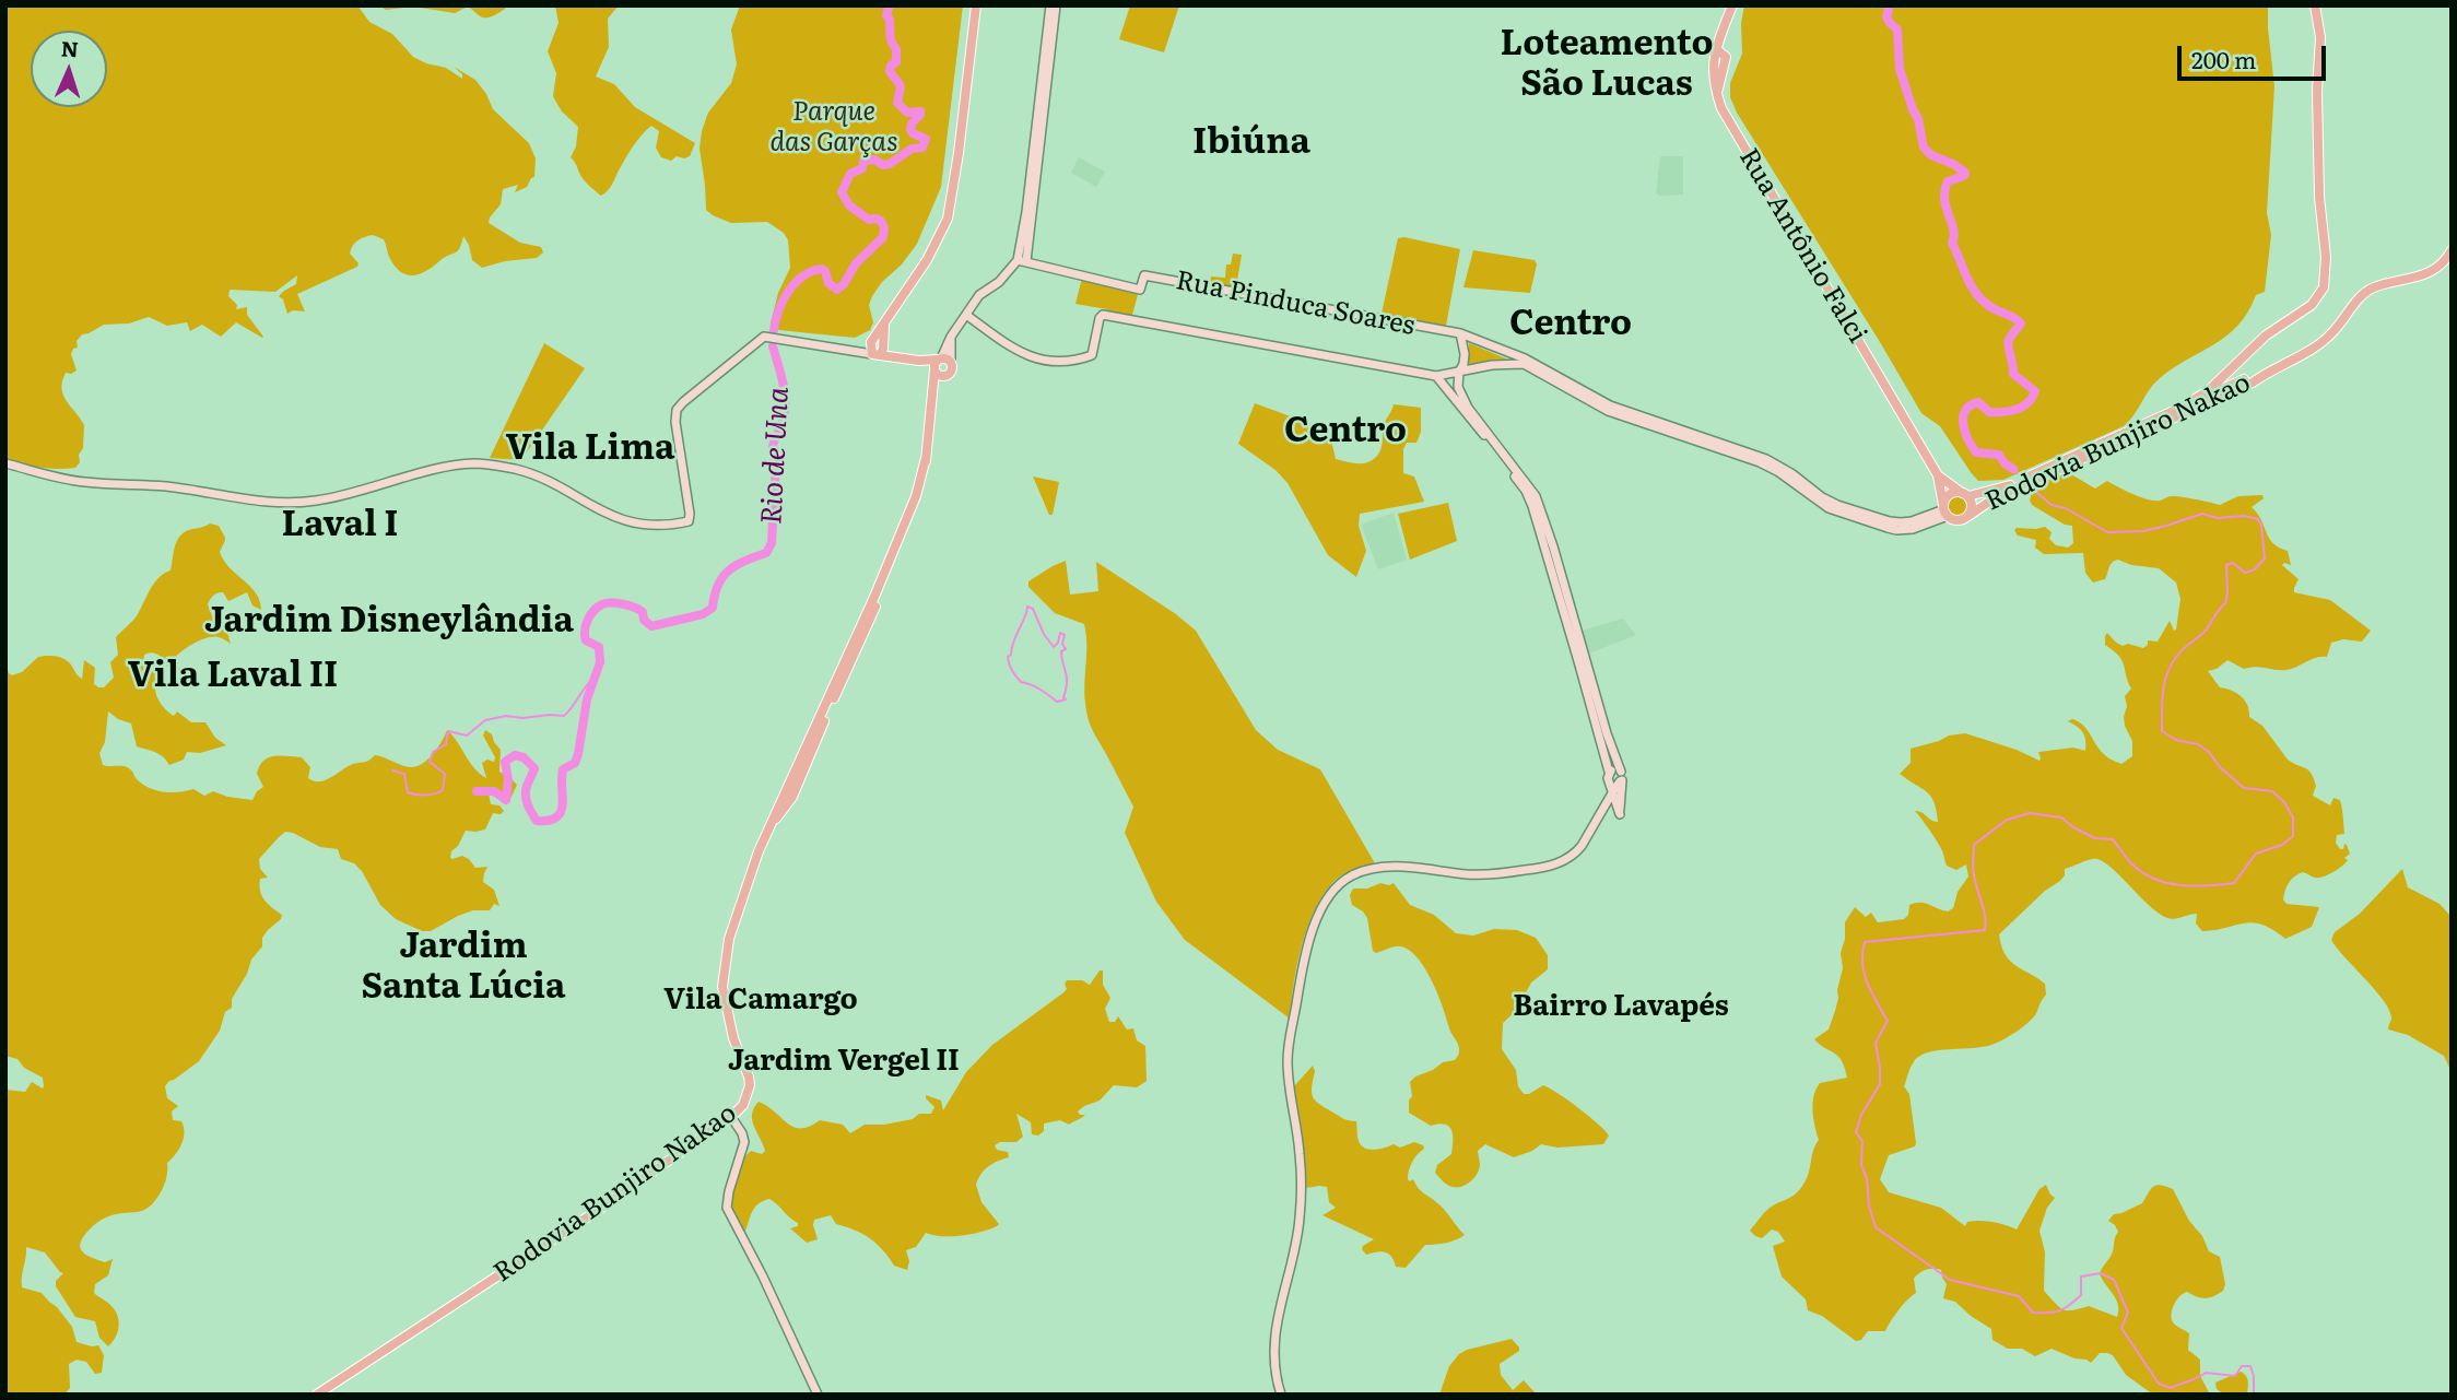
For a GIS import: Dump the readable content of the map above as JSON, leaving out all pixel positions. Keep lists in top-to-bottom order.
{
  "streets": {
    "main road": ["Rua Antônio Falci", "Rua Pinduca Soares", "Rodovia Bunjiro Nakao"]
  },
  "crossings": [
    ["Rua Antônio Falci", "Rodovia Bunjiro Nakao"]
  ],
  "districts": [
    "Loteamento São Lucas",
    "Ibiúna",
    "Centro",
    "Centro",
    "Vila Lima",
    "Laval I",
    "Jardim Disneylândia",
    "Vila Laval II",
    "Jardim Santa Lúcia",
    "Vila Camargo",
    "Bairro Lavapés",
    "Jardim Vergel II"
  ],
  "water": ["Rio de Una"],
  "parks": ["Parque das Garças"],
  "scale_bar": "200 m",
  "north": "top"
}
